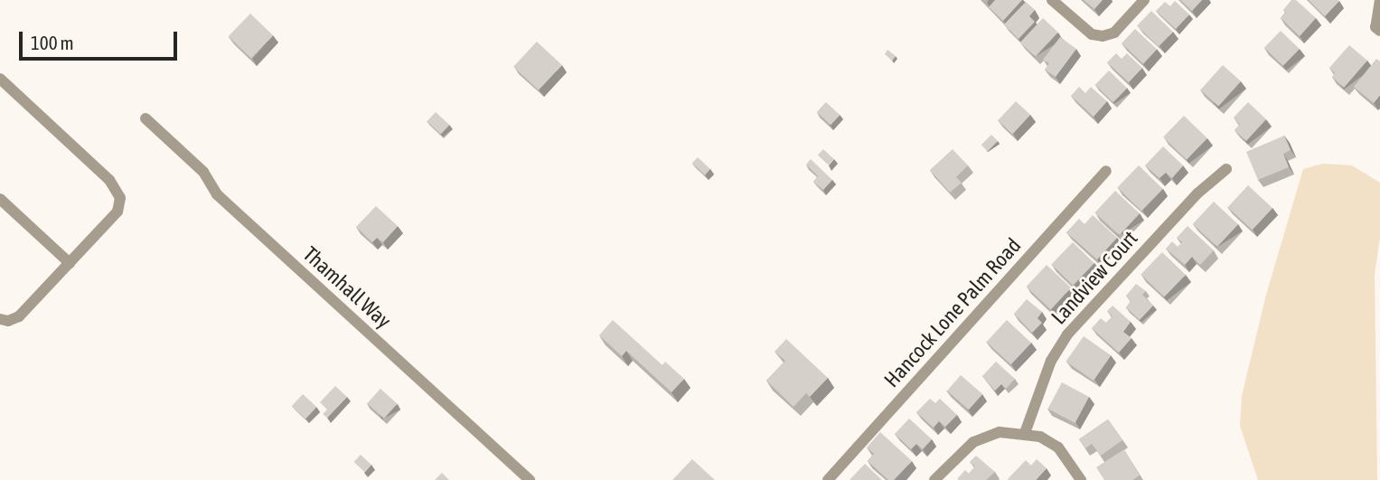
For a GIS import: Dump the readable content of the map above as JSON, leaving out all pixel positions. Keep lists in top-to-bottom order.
{
  "streets": {
    "street": ["Landview Court", "Thamhall Way", "Hancock Lone Palm Road"]
  },
  "scale_bar": "100 m"
}
